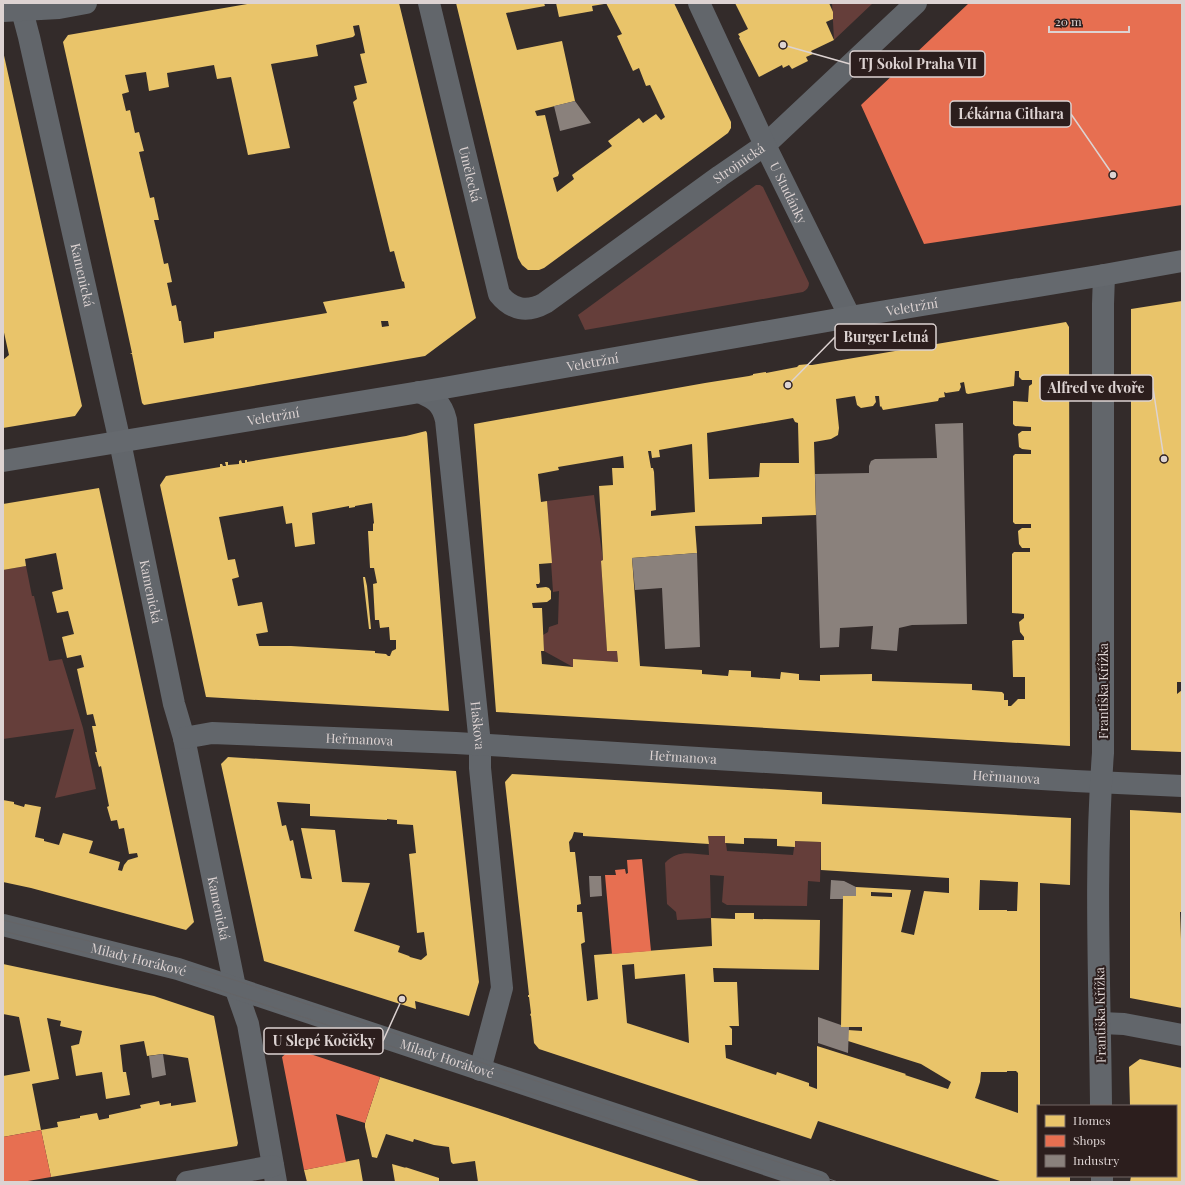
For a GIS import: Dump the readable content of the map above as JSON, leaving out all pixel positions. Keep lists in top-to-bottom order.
{
  "streets": {
    "main road": ["Veletržní"],
    "street": [
      "Strojnická",
      "Umělecká",
      "U Studánky",
      "Kamenická",
      "Františka Křížka",
      "Haškova",
      "Heřmanova",
      "Milady Horákové"
    ]
  },
  "crossings": [
    ["Strojnická", "Umělecká"],
    ["Strojnická", "U Studánky"],
    ["U Studánky", "Veletržní"],
    ["Kamenická", "Veletržní"],
    ["Kamenická", "Heřmanova"],
    ["Kamenická", "Milady Horákové"],
    ["Veletržní", "Františka Křížka"],
    ["Veletržní", "Haškova"],
    ["Františka Křížka", "Heřmanova"],
    ["Haškova", "Heřmanova"],
    ["Haškova", "Milady Horákové"]
  ],
  "places": [
    "TJ Sokol Praha VII",
    "Lékárna Cithara",
    "Burger Letná",
    "Alfred ve dvoře",
    "U Slepé Kočičky"
  ],
  "legend": ["Homes", "Shops", "Industry"],
  "scale_bar": "20 m"
}
